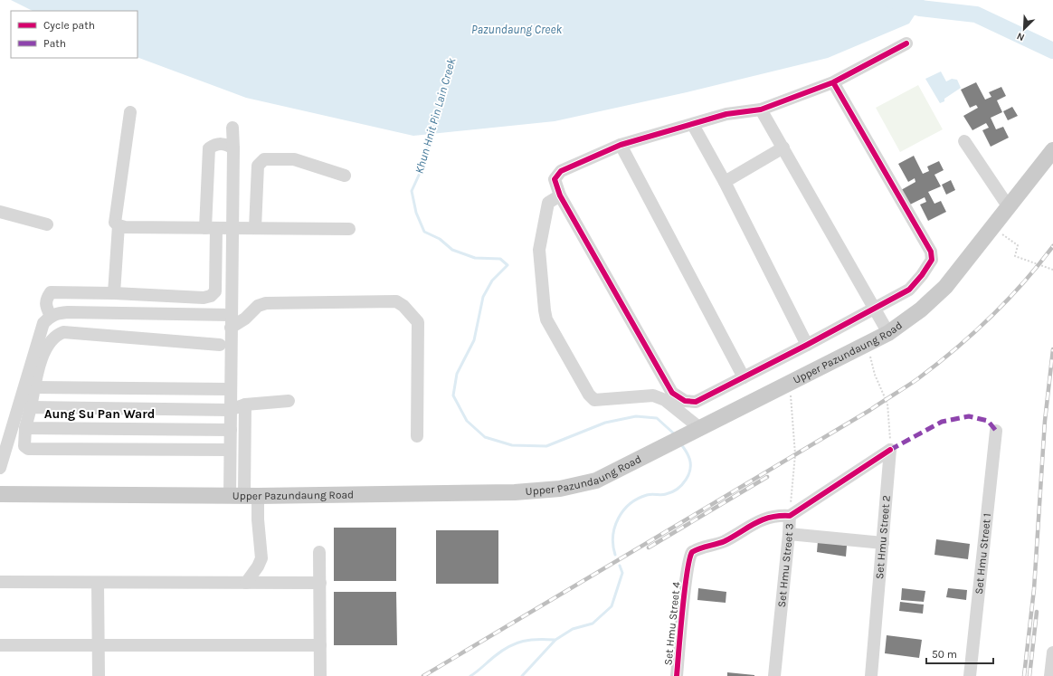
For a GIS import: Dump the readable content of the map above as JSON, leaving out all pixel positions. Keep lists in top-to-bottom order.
{
  "streets": {
    "main road": ["Upper Pazundaung Road"],
    "street": [
      "Set Hmu Street 2",
      "Set Hmu Street 1",
      "Set Hmu Street 3",
      "Set Hmu Street 4"
    ]
  },
  "crossings": [
    ["Upper Pazundaung Road", "Set Hmu Street 3"],
    ["Set Hmu Street 3", "Set Hmu Street 4"]
  ],
  "districts": ["Aung Su Pan Ward"],
  "water": ["Pazundaung Creek", "Khun Hnit Pin Lain Creek"],
  "legend": ["Cycle path", "Path"],
  "scale_bar": "50 m",
  "north": "bottom left"
}
